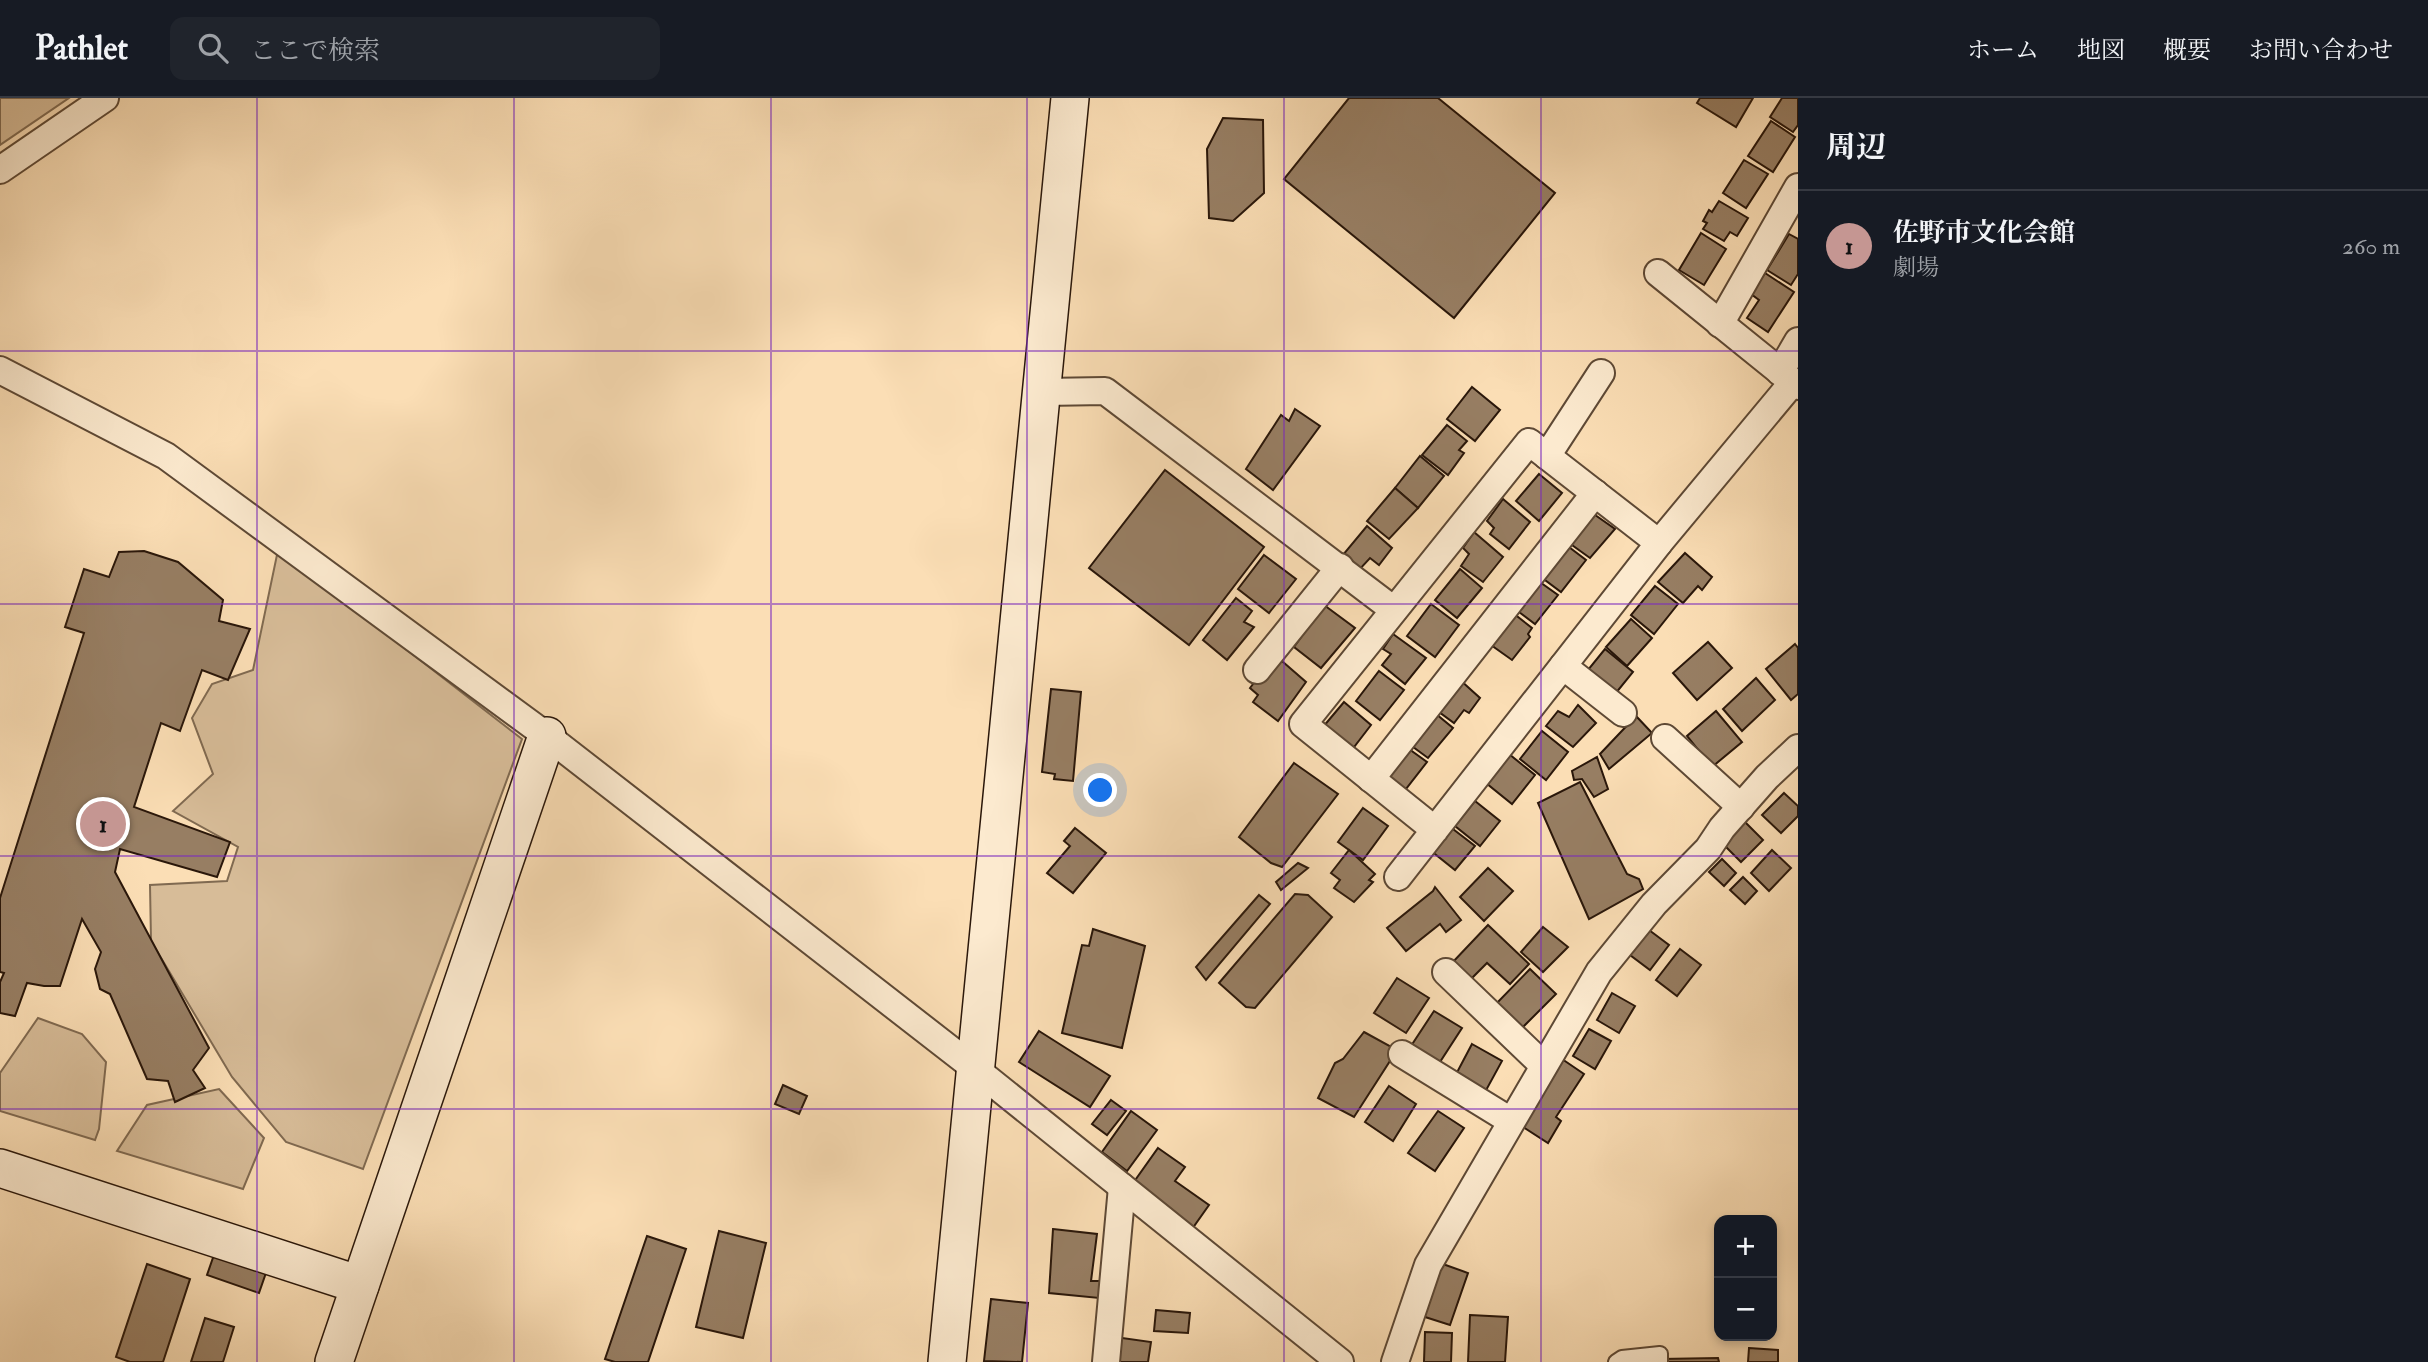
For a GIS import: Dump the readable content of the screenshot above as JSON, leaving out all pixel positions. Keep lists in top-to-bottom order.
{
  "page": {
    "header": "Pathlet",
    "search": "ここで検索",
    "nav": [
      "ホーム",
      "地図",
      "概要",
      "お問い合わせ"
    ],
    "heading": "周辺",
    "list": [
      {
        "mark": "1",
        "name": "佐野市文化会館",
        "note": "劇場",
        "value": "260 m"
      }
    ],
    "pins": "1",
    "map_buttons": ["+", "−"]
  }
}
